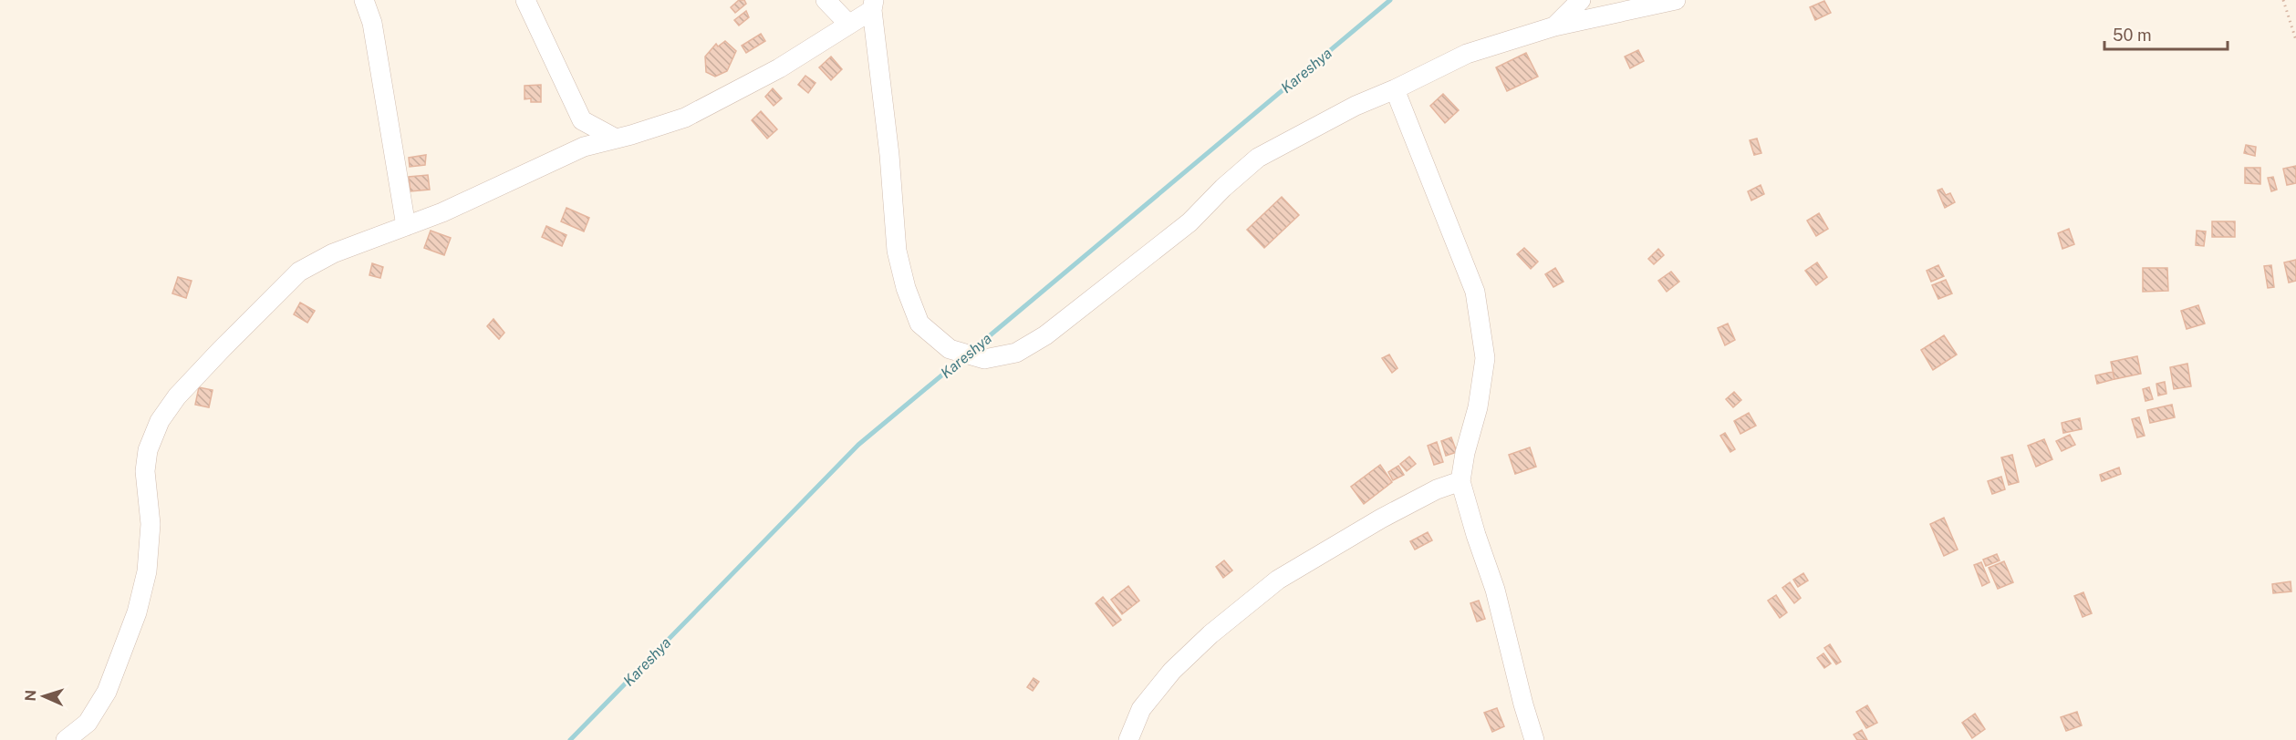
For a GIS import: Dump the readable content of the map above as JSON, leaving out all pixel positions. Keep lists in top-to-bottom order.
{
  "water": ["Kareshya"],
  "scale_bar": "50 m",
  "north": "left"
}
